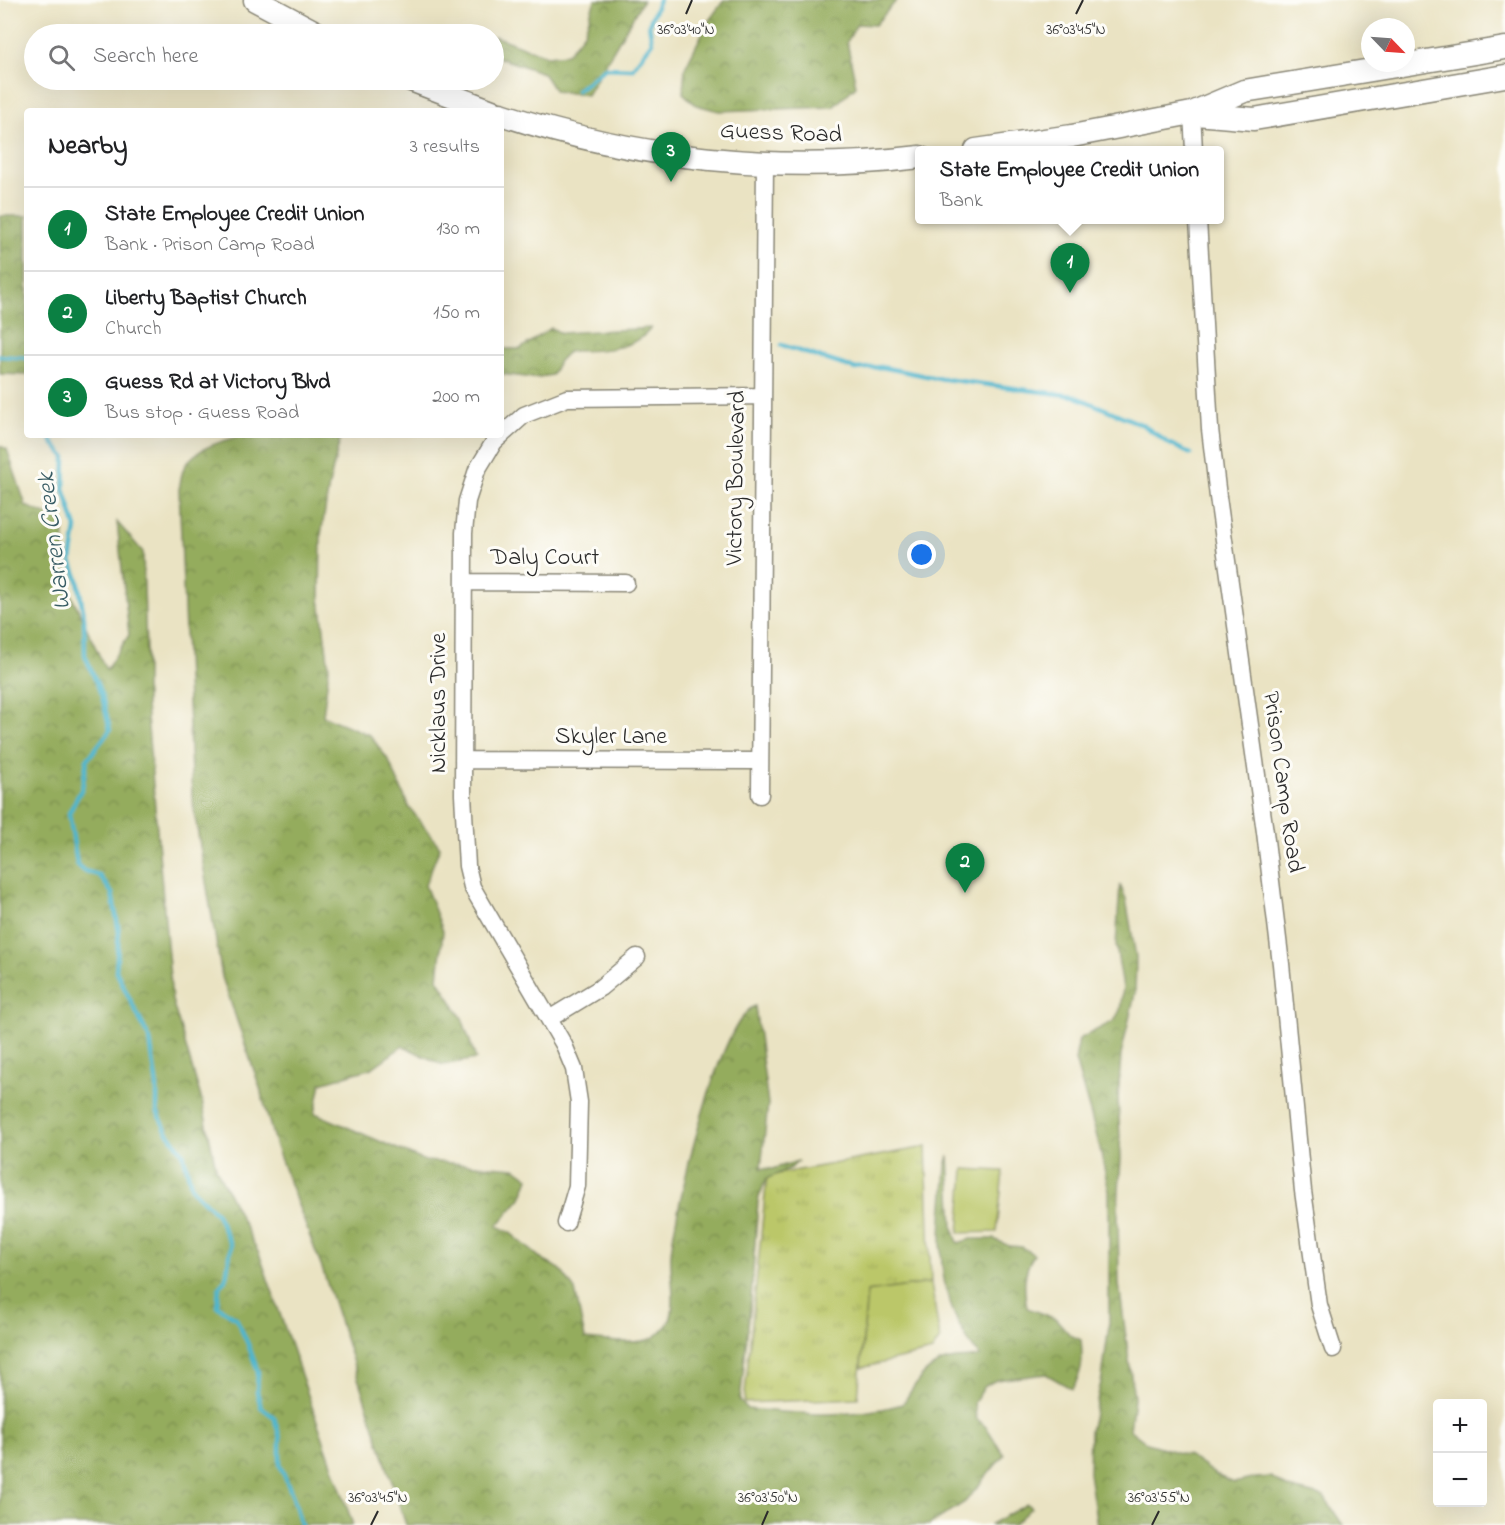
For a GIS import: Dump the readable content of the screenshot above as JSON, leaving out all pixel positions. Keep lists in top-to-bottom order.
{
  "streets": {
    "main road": ["Guess Road"],
    "street": [
      "Victory Boulevard",
      "Daly Court",
      "Nicklaus Drive",
      "Skyler Lane",
      "Prison Camp Road"
    ]
  },
  "crossings": [
    ["Guess Road", "Victory Boulevard"],
    ["Victory Boulevard", "Nicklaus Drive"],
    ["Victory Boulevard", "Skyler Lane"],
    ["Daly Court", "Nicklaus Drive"],
    ["Nicklaus Drive", "Skyler Lane"]
  ],
  "water": ["Warren Creek"],
  "north": "bottom right",
  "page": {
    "search": "Search here",
    "heading": ["Nearby", "3 results"],
    "pins": ["3", "1", "2"],
    "popup": ["State Employee Credit Union", "Bank"],
    "list": [
      {
        "mark": "1",
        "name": "State Employee Credit Union",
        "note": "Bank · Prison Camp Road",
        "value": "130 m"
      },
      {
        "mark": "2",
        "name": "Liberty Baptist Church",
        "note": "Church",
        "value": "150 m"
      },
      {
        "mark": "3",
        "name": "Guess Rd at Victory Blvd",
        "note": "Bus stop · Guess Road",
        "value": "200 m"
      }
    ],
    "map_buttons": ["+", "−"]
  },
  "coordinates": [
    "36°03'40\"N",
    "36°03'45\"N",
    "36°03'50\"N",
    "36°03'55\"N"
  ]
}
